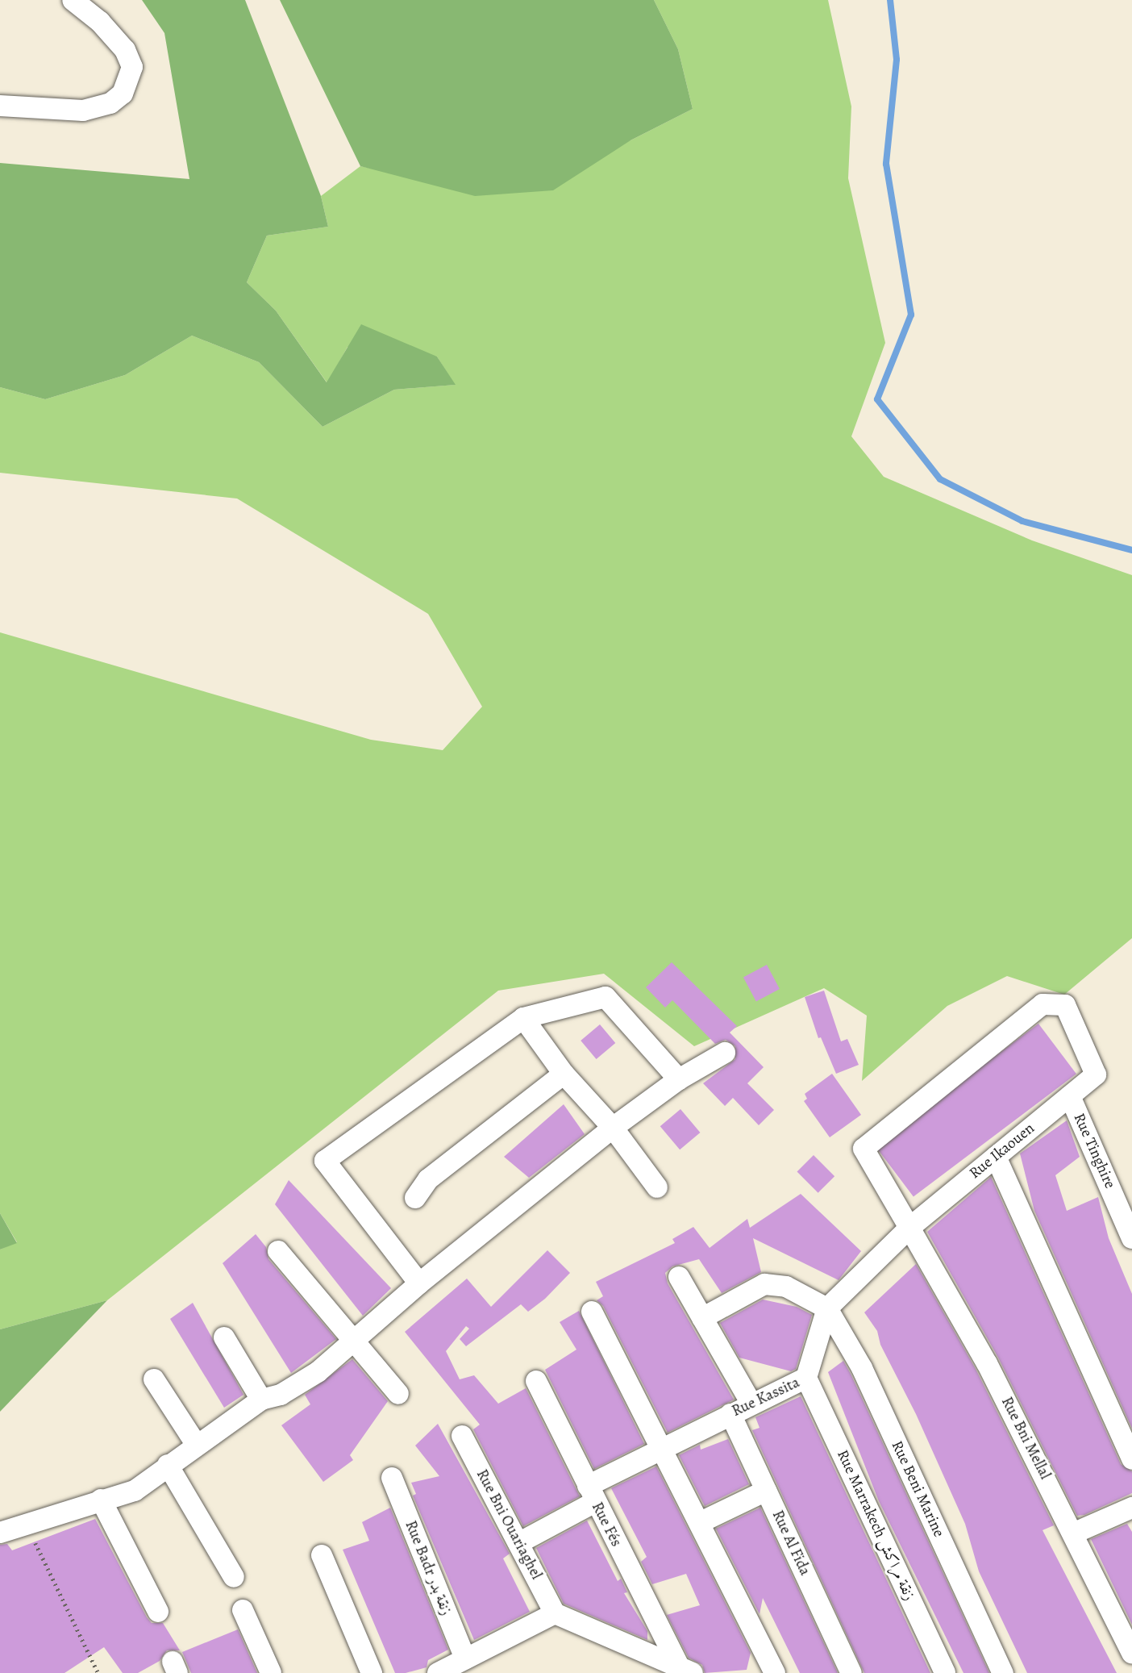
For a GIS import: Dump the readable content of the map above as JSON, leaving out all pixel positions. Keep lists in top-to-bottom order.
{
  "streets": {
    "street": [
      "Rue Ikaouen",
      "Rue Tinghire",
      "Rue Kassita",
      "Rue Bni Mellal",
      "Rue Beni Marine",
      "Rue Bni Ouariaghel",
      "Rue Fés",
      "Rue Marrakech زنقة مراكش",
      "Rue Al Fida",
      "Rue Badr زنقة بدر"
    ]
  },
  "crossings": [
    ["Rue Ikaouen", "Rue Tinghire"],
    ["Rue Ikaouen", "Rue Kassita"],
    ["Rue Ikaouen", "Rue Bni Mellal"],
    ["Rue Kassita", "Rue Bni Mellal"],
    ["Rue Kassita", "Rue Beni Marine"],
    ["Rue Kassita", "Rue Bni Ouariaghel"],
    ["Rue Kassita", "Rue Fés"],
    ["Rue Kassita", "Rue Marrakech زنقة مراكش"],
    ["Rue Kassita", "Rue Al Fida"]
  ]
}
